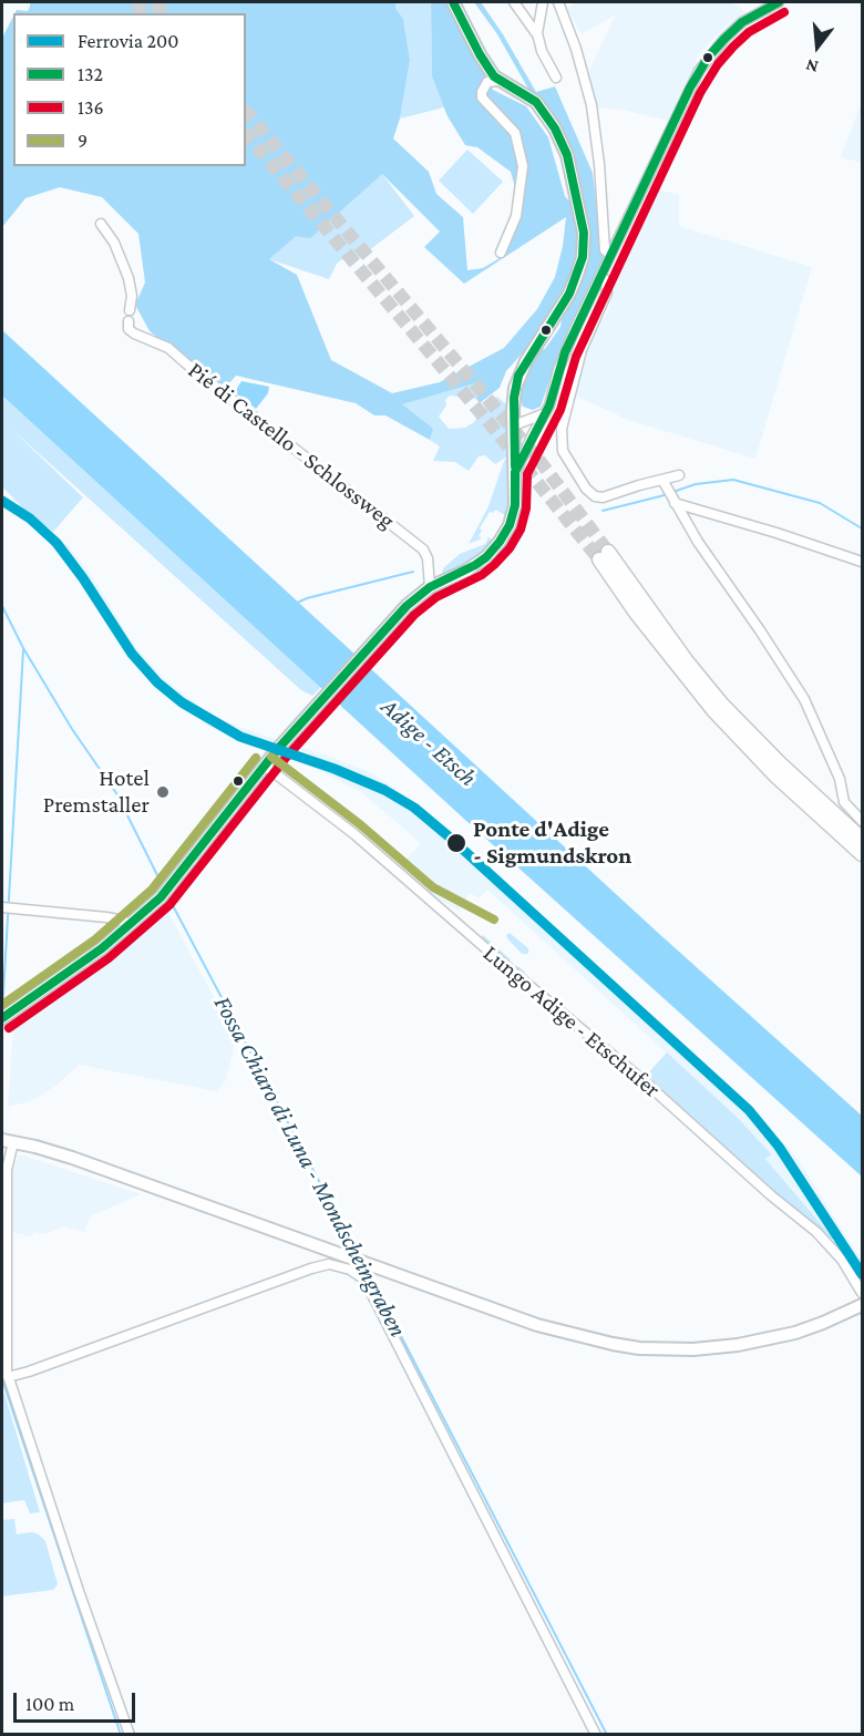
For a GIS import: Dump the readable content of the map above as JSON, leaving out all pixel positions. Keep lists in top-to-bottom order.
{
  "streets": {
    "street": ["Pié di Castello - Schlossweg", "Lungo Adige - Etschufer"]
  },
  "water": ["Adige - Etsch", "Fossa Chiaro di Luna - Mondscheingraben"],
  "places": ["Hotel Premstaller", "Ponte d'Adige - Sigmundskron"],
  "lines": [
    "transit line 132",
    "transit line 136",
    "rail line 200",
    "transit line 9"
  ],
  "legend": [
    "Ferrovia 200",
    "132",
    "136",
    "9"
  ],
  "scale_bar": "100 m",
  "north": "bottom"
}
